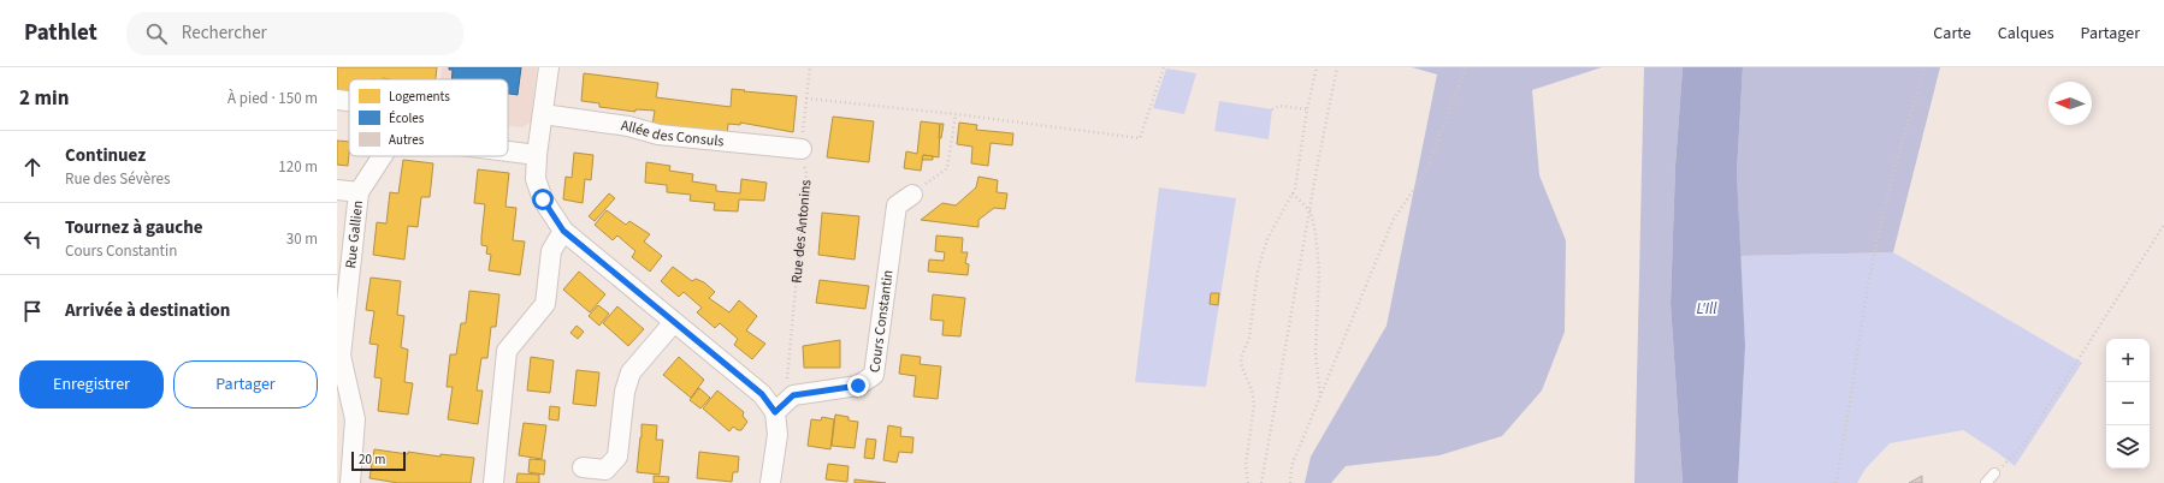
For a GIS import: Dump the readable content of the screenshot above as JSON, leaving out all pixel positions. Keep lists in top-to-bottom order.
{
  "streets": {
    "street": ["Allée des Consuls", "Rue Gallien", "Cours Constantin"],
    "path": ["Rue des Antonins"]
  },
  "crossings": [
    ["Allée des Consuls", "Rue des Antonins"],
    ["Rue des Antonins", "Cours Constantin"]
  ],
  "water": ["L'Ill"],
  "legend": ["Logements", "Écoles", "Autres"],
  "scale_bar": "20 m",
  "north": "left",
  "page": {
    "header": "Pathlet",
    "search": "Rechercher",
    "nav": ["Carte", "Calques", "Partager"],
    "heading": ["2 min", "À pied · 150 m"],
    "list": [
      ["Continuez", "Rue des Sévères", "120 m"],
      ["Tournez à gauche", "Cours Constantin", "30 m"],
      "Arrivée à destination"
    ],
    "map_buttons": ["+", "−"],
    "buttons": ["Enregistrer", "Partager"],
    "scale": "20 m"
  }
}
